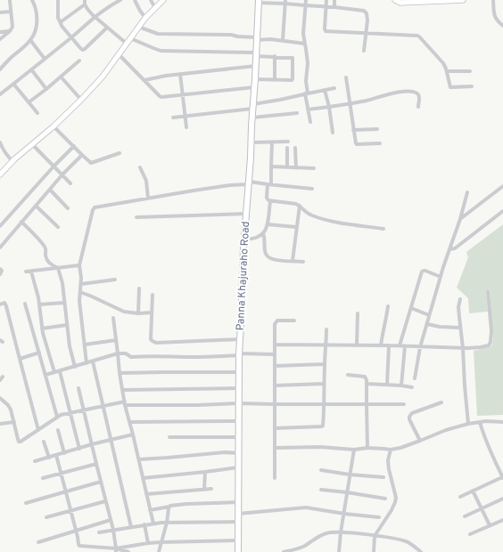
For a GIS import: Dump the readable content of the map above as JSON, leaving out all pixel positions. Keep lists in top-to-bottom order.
{
  "streets": {
    "main road": ["Panna Khajuraho Road"]
  }
}
